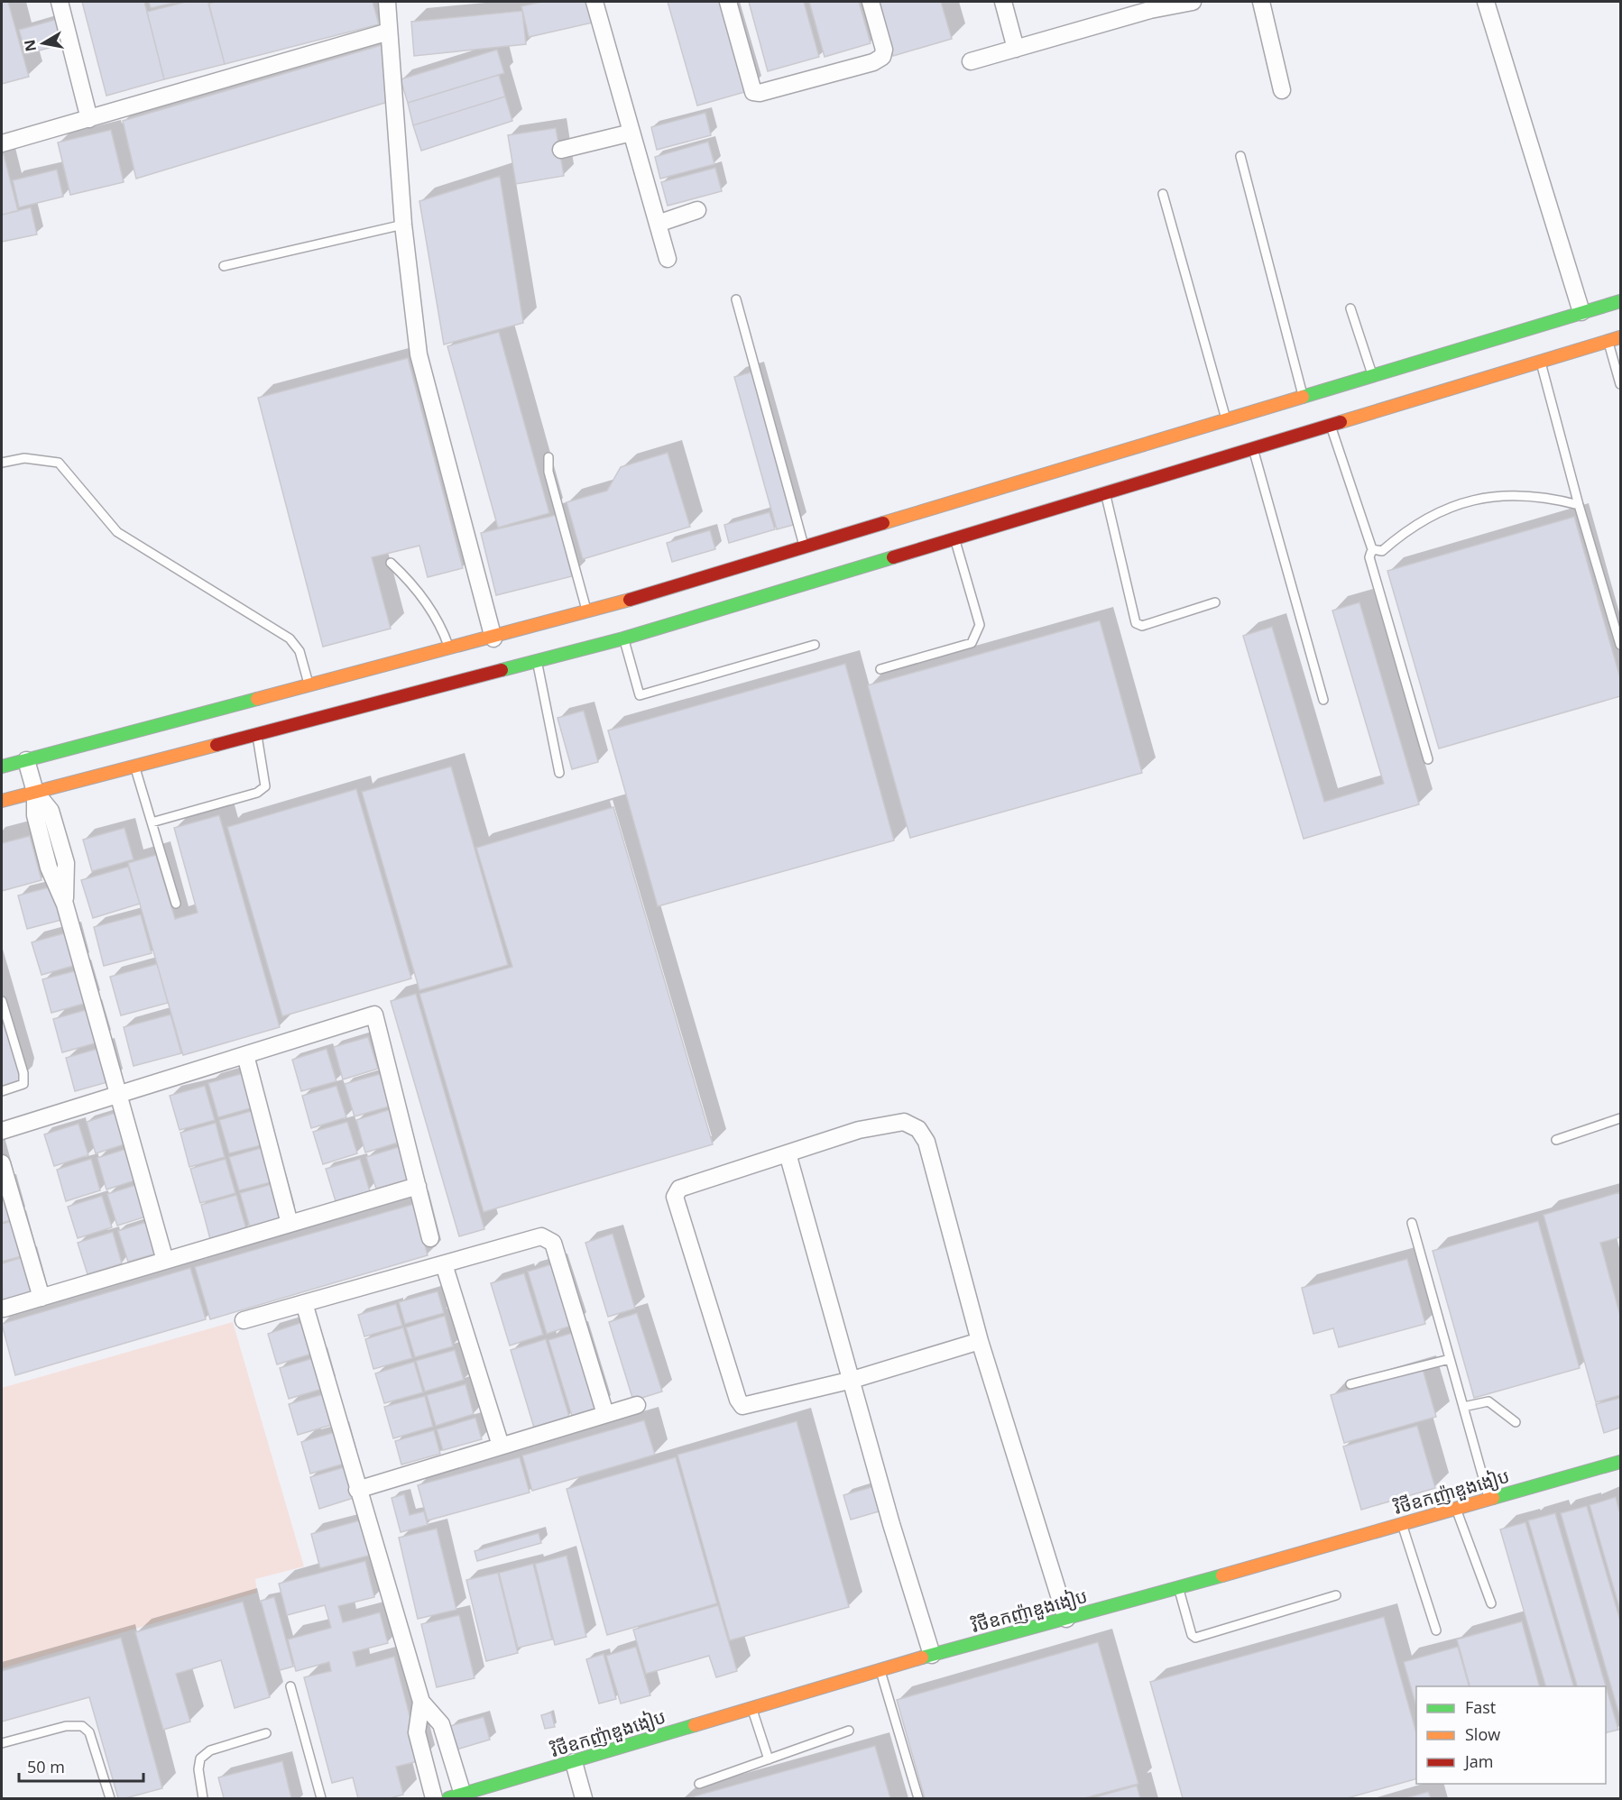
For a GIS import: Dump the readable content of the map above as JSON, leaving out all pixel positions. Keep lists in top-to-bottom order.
{
  "streets": {
    "main road": ["វិថីឧកញ៉ាឌួងងៀប"]
  },
  "legend": ["Fast", "Slow", "Jam"],
  "scale_bar": "50 m",
  "north": "left"
}
